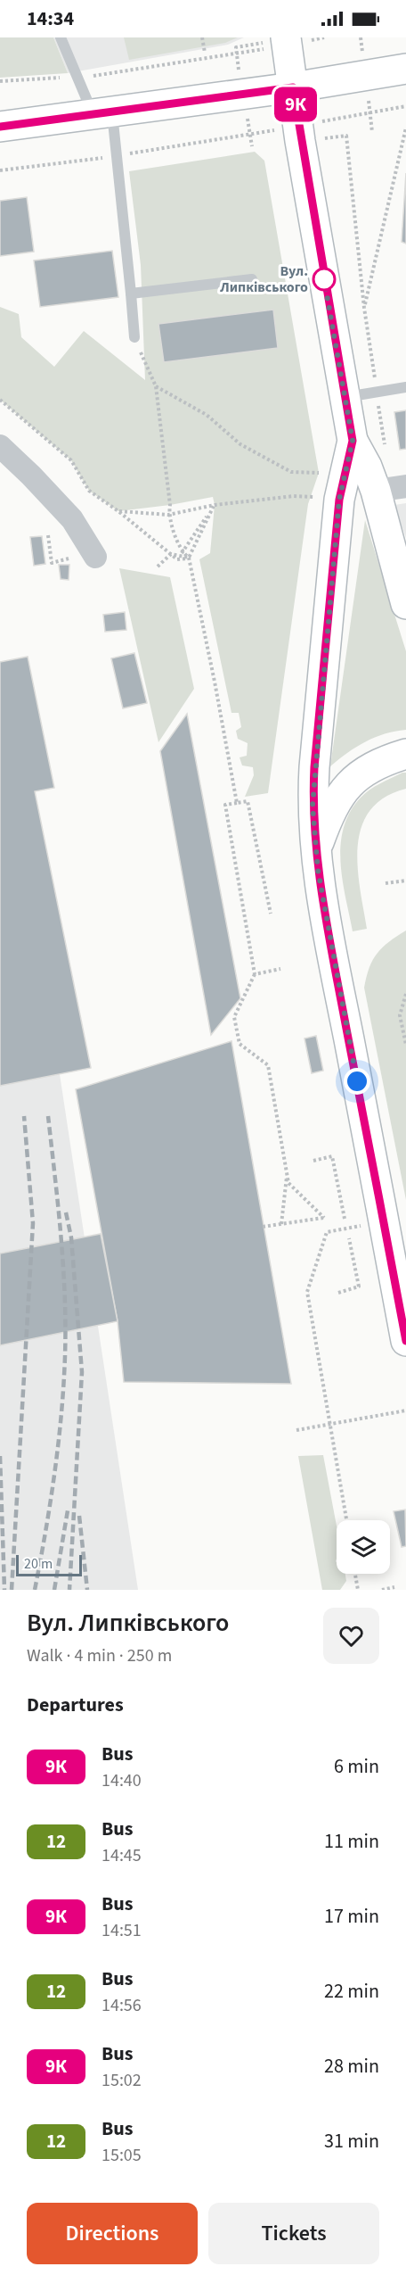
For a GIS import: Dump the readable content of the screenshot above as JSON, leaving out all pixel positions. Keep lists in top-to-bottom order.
{
  "places": ["Вул. Липківського"],
  "lines": ["bus line 9К"],
  "scale_bar": "20 m",
  "page": {
    "status": "14:34",
    "on_map": "9К",
    "scale": "20 m",
    "heading": [
      ["Вул. Липківського", "Walk · 4 min · 250 m"],
      "Departures"
    ],
    "list": [
      {
        "mark": "9К",
        "name": "Bus",
        "note": "14:40",
        "value": "6 min"
      },
      {
        "mark": "12",
        "name": "Bus",
        "note": "14:45",
        "value": "11 min"
      },
      {
        "mark": "9К",
        "name": "Bus",
        "note": "14:51",
        "value": "17 min"
      },
      {
        "mark": "12",
        "name": "Bus",
        "note": "14:56",
        "value": "22 min"
      },
      {
        "mark": "9К",
        "name": "Bus",
        "note": "15:02",
        "value": "28 min"
      },
      {
        "mark": "12",
        "name": "Bus",
        "note": "15:05",
        "value": "31 min"
      }
    ],
    "buttons": ["Directions", "Tickets"]
  }
}
